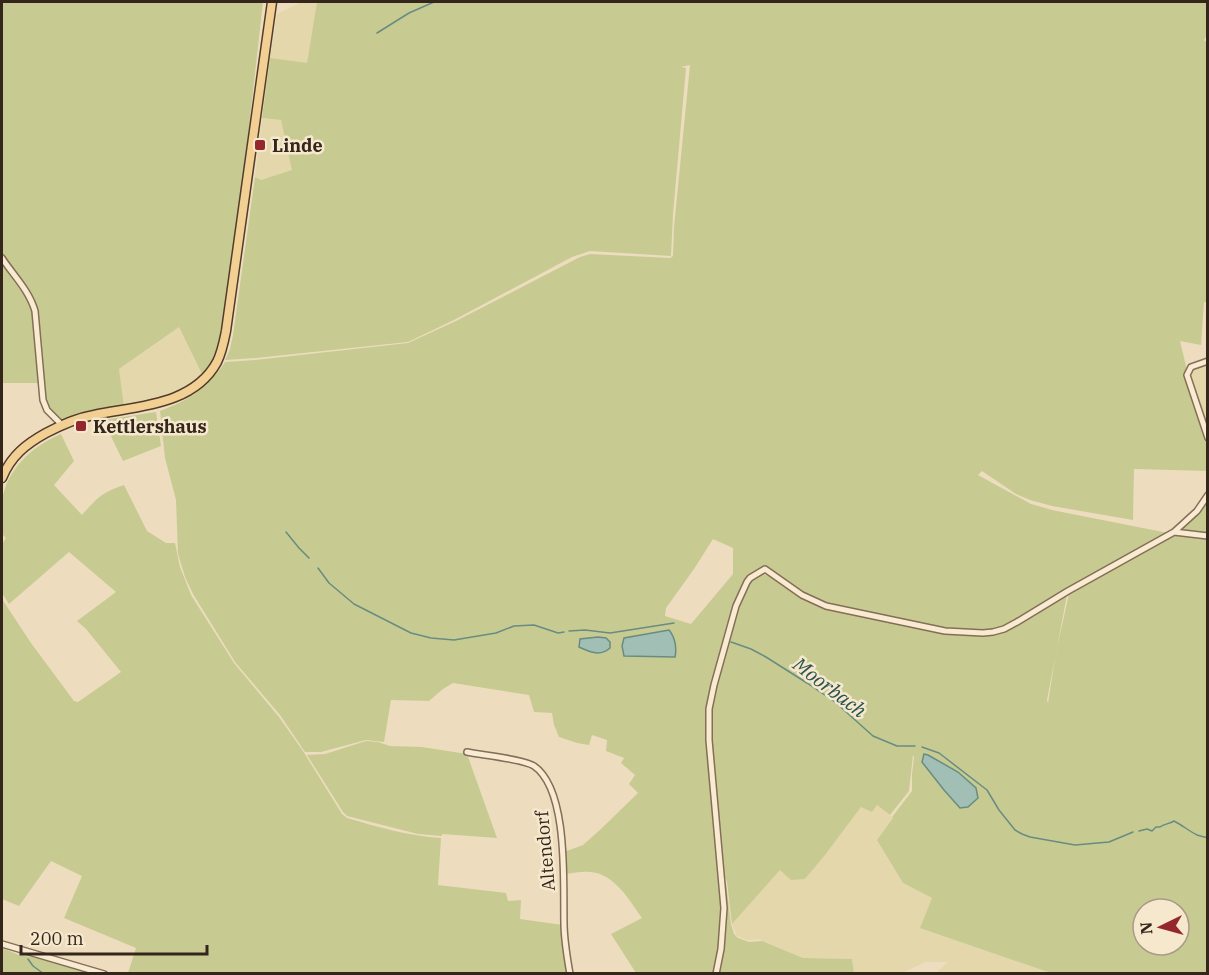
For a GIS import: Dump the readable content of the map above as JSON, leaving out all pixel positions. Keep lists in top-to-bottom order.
{
  "streets": {
    "street": ["Altendorf"]
  },
  "water": ["Moorbach"],
  "places": {
    "transit": ["Linde", "Kettlershaus"]
  },
  "scale_bar": "200 m",
  "north": "left"
}
